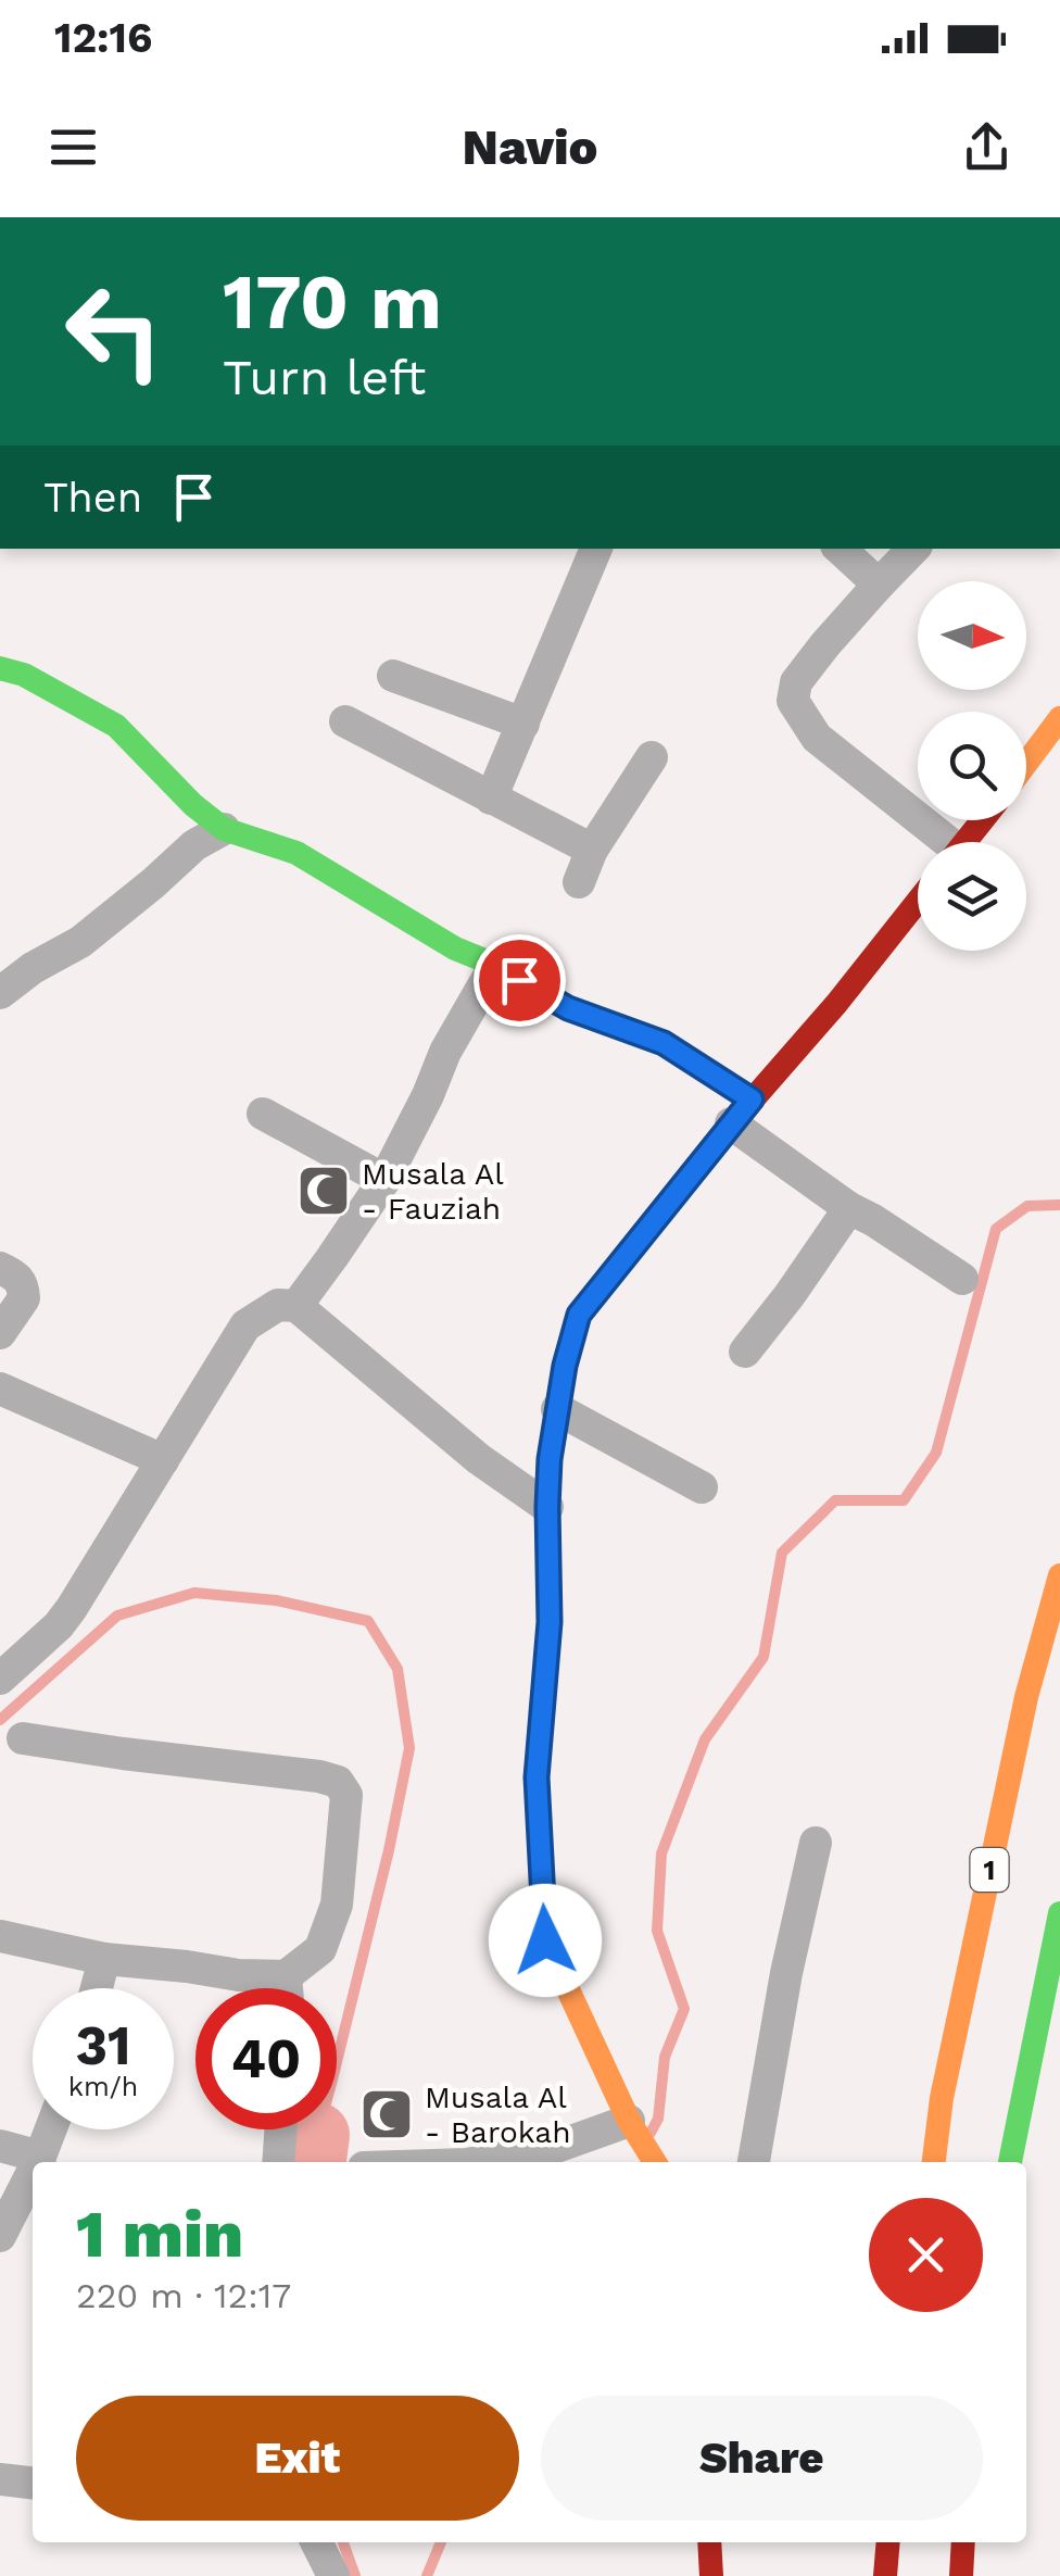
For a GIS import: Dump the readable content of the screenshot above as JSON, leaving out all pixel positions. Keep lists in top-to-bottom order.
{
  "streets": {
    "main road": ["1"]
  },
  "places": {
    "mosque": ["Musala Al - Fauziah", "Musala Al - Barokah"]
  },
  "north": "right",
  "page": {
    "status": "12:16",
    "header": "Navio",
    "turn": ["170 m", "Turn left"],
    "then": "Then",
    "speed": "31 km/h",
    "limit": "40",
    "heading": ["1 min", "220 m · 12:17"],
    "buttons": ["Exit", "Share"]
  }
}
